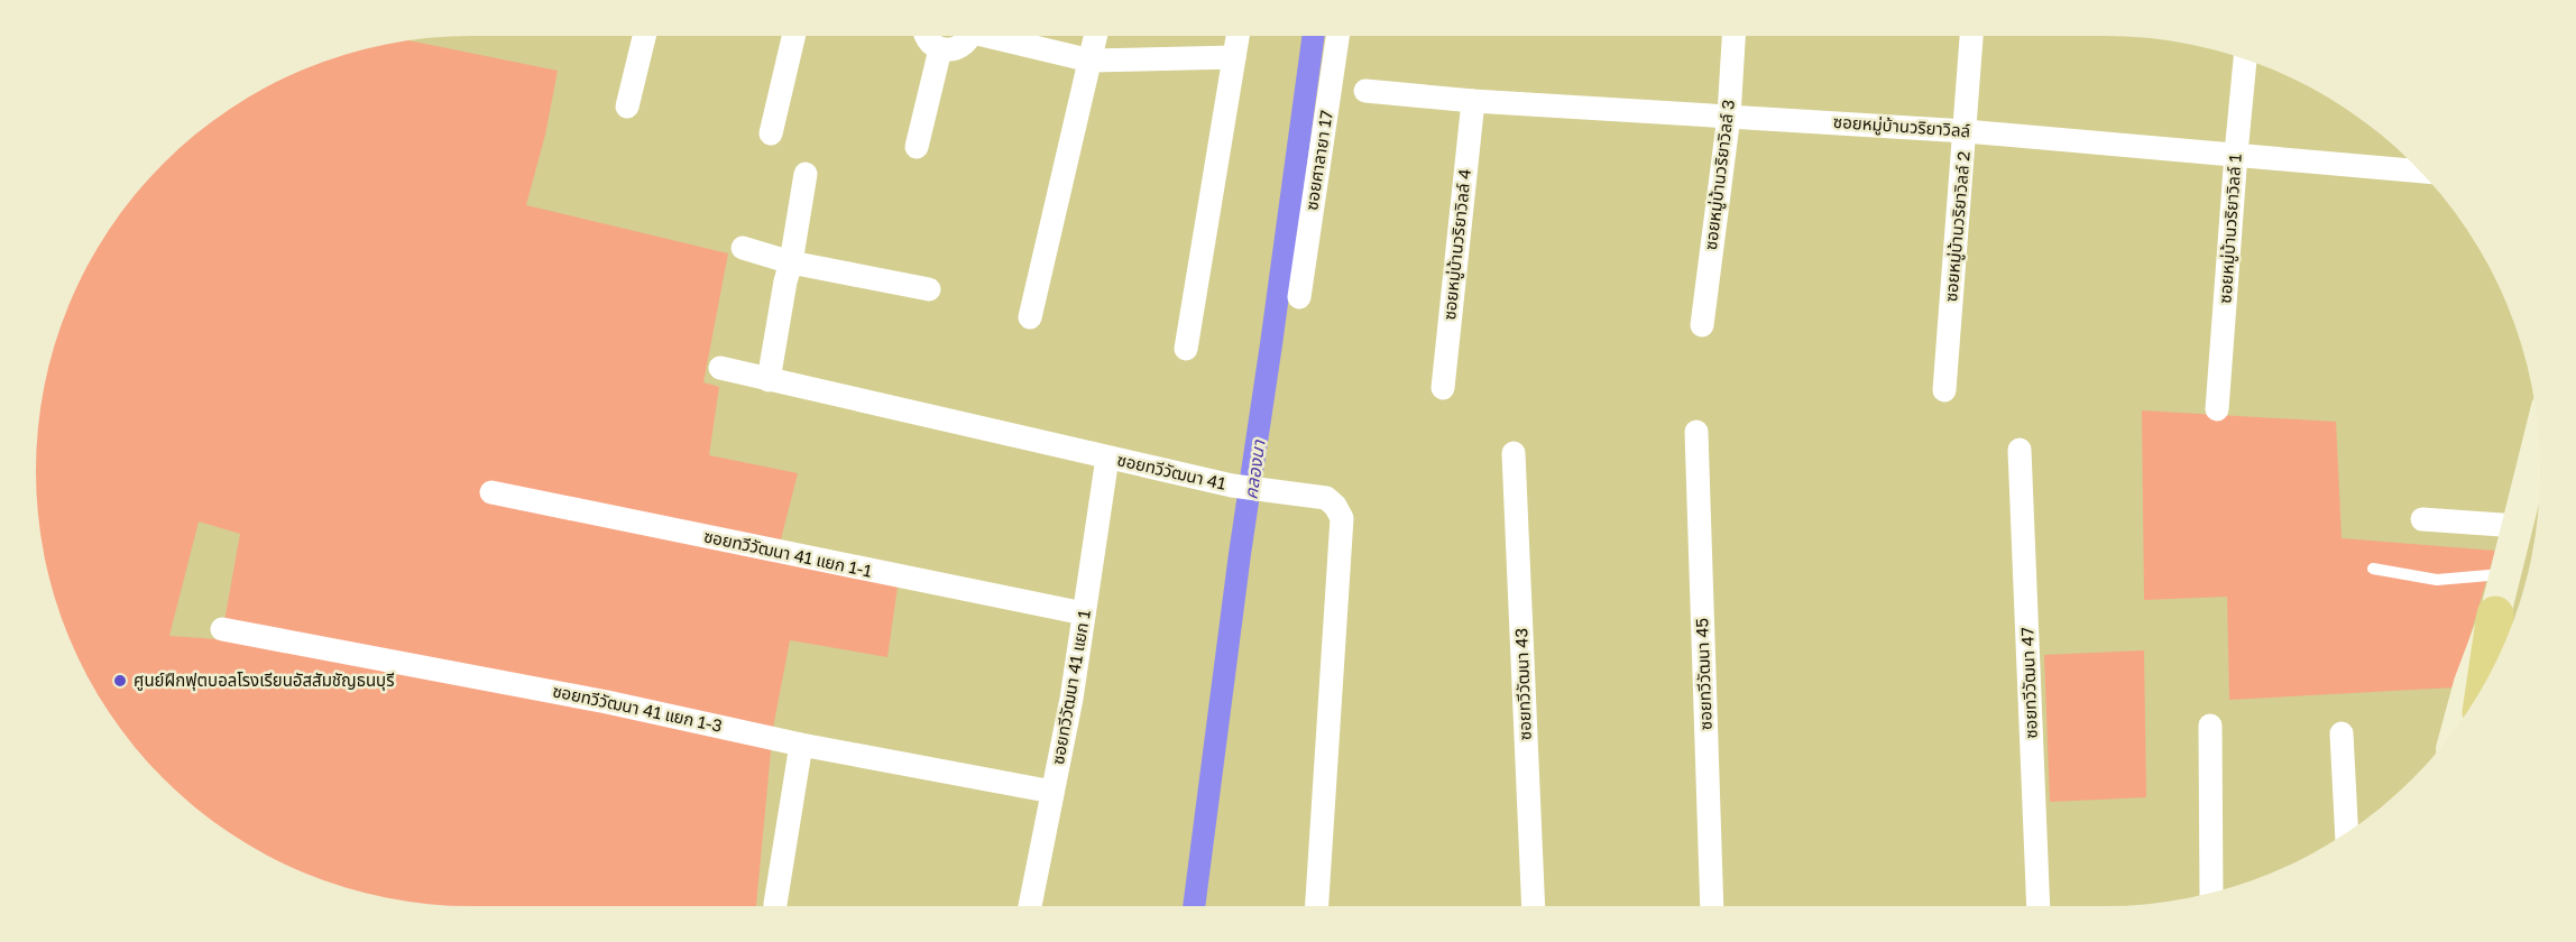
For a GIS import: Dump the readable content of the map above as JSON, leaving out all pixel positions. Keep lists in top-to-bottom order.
{
  "streets": {
    "street": [
      "ซอยหมู่บ้านวริยาวิลล์",
      "ซอยศาลายา 17",
      "ซอยหมู่บ้านวริยาวิลล์ 3",
      "ซอยหมู่บ้านวริยาวิลล์ 2",
      "ซอยหมู่บ้านวริยาวิลล์ 1",
      "ซอยหมู่บ้านวริยาวิลล์ 4",
      "ซอยทวีวัฒนา 41",
      "ซอยทวีวัฒนา 41 แยก 1-1",
      "ซอยทวีวัฒนา 45",
      "ซอยทวีวัฒนา 47",
      "ซอยทวีวัฒนา 43",
      "ซอยทวีวัฒนา 41 แยก 1",
      "ซอยทวีวัฒนา 41 แยก 1-3"
    ]
  },
  "crossings": [
    ["ซอยหมู่บ้านวริยาวิลล์", "ซอยหมู่บ้านวริยาวิลล์ 3"],
    ["ซอยหมู่บ้านวริยาวิลล์", "ซอยหมู่บ้านวริยาวิลล์ 2"],
    ["ซอยหมู่บ้านวริยาวิลล์", "ซอยหมู่บ้านวริยาวิลล์ 1"],
    ["ซอยหมู่บ้านวริยาวิลล์", "ซอยหมู่บ้านวริยาวิลล์ 4"],
    ["ซอยทวีวัฒนา 41", "ซอยทวีวัฒนา 41 แยก 1"],
    ["ซอยทวีวัฒนา 41 แยก 1-1", "ซอยทวีวัฒนา 41 แยก 1"],
    ["ซอยทวีวัฒนา 41 แยก 1", "ซอยทวีวัฒนา 41 แยก 1-3"]
  ],
  "water": ["คลองนา"],
  "places": ["ศูนย์ฝึกฟุตบอลโรงเรียนอัสสัมชัญธนบุรี"]
}
